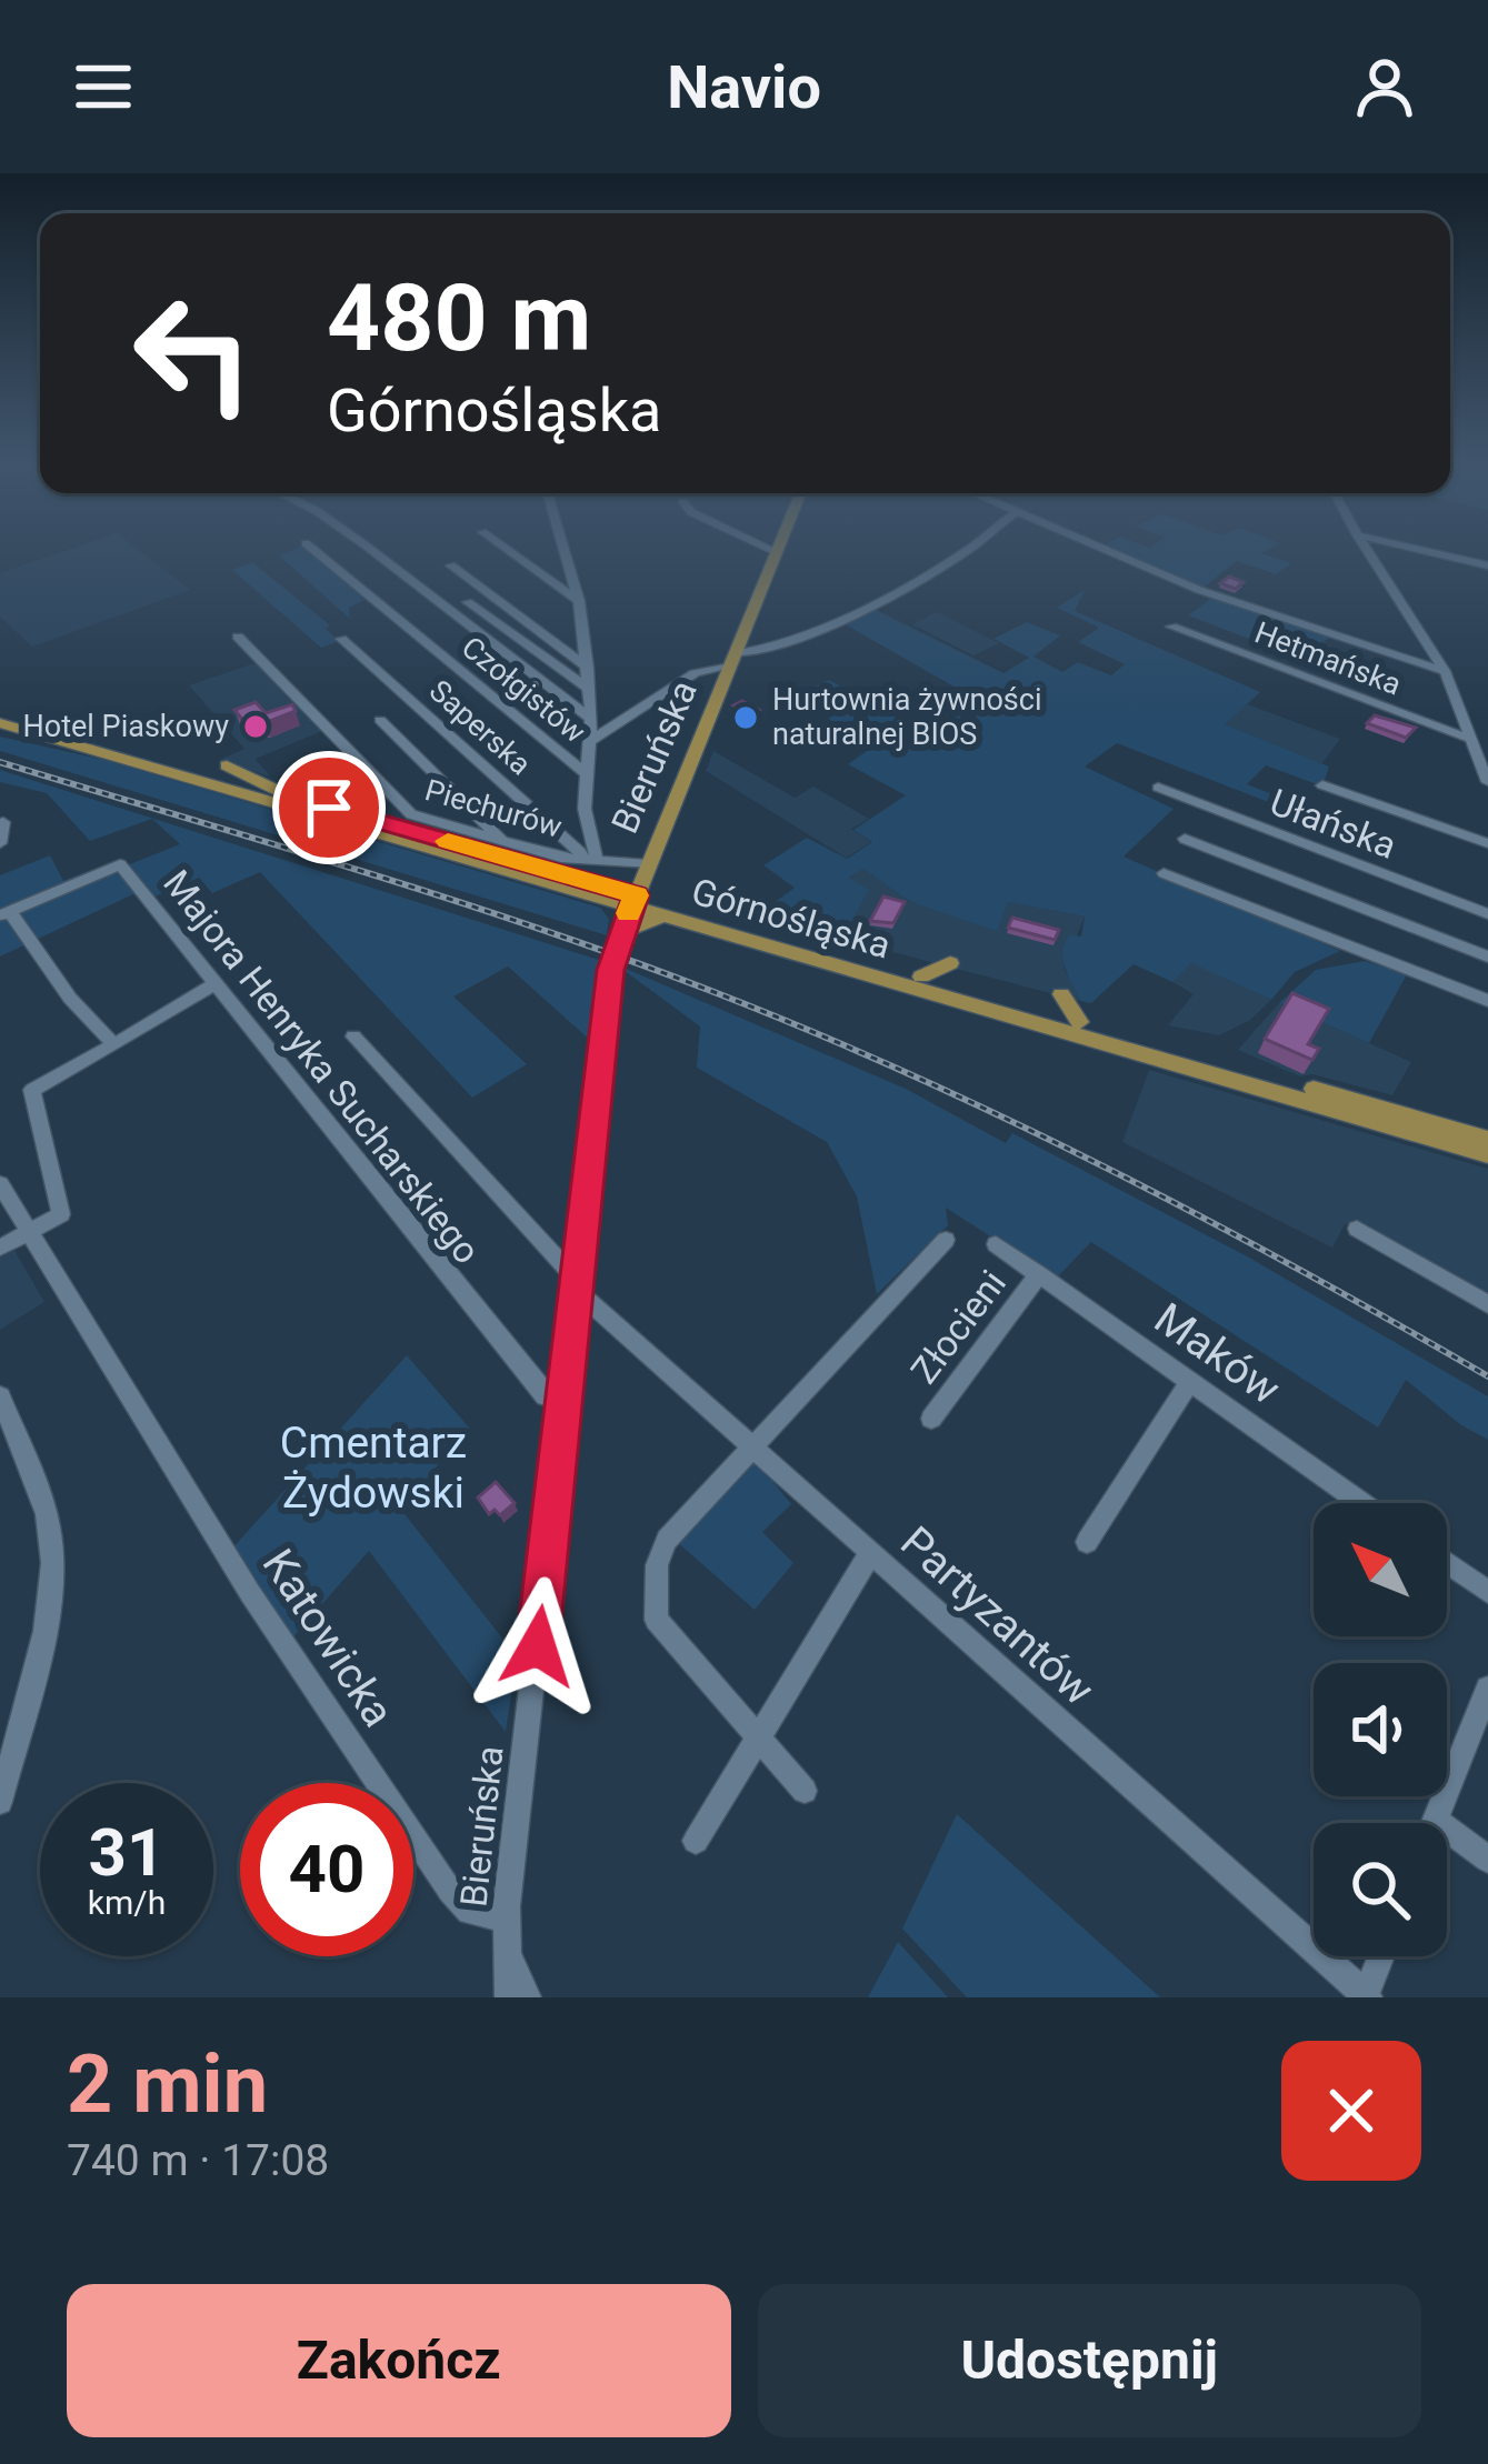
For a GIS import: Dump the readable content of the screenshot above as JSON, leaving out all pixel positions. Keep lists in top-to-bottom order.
{
  "streets": {
    "main road": ["Bieruńska", "Górnośląska"],
    "street": [
      "Hetmańska",
      "Czołgistów",
      "Saperska",
      "Piechurów",
      "Ułańska",
      "Majora Henryka Sucharskiego",
      "Złocieni",
      "Maków",
      "Partyzantów",
      "Katowicka"
    ]
  },
  "crossings": [
    ["Saperska", "Piechurów"],
    ["Bieruńska", "Piechurów"],
    ["Bieruńska", "Górnośląska"],
    ["Bieruńska", "Majora Henryka Sucharskiego"],
    ["Bieruńska", "Partyzantów"],
    ["Bieruńska", "Katowicka"],
    ["Złocieni", "Maków"]
  ],
  "parks": ["Cmentarz Żydowski"],
  "places": ["Hurtownia żywności naturalnej BIOS", "Hotel Piaskowy"],
  "north": "top left",
  "page": {
    "header": "Navio",
    "turn": ["480 m", "Górnośląska"],
    "speed": "31 km/h",
    "limit": "40",
    "heading": ["2 min", "740 m · 17:08"],
    "buttons": ["Zakończ", "Udostępnij"]
  }
}
